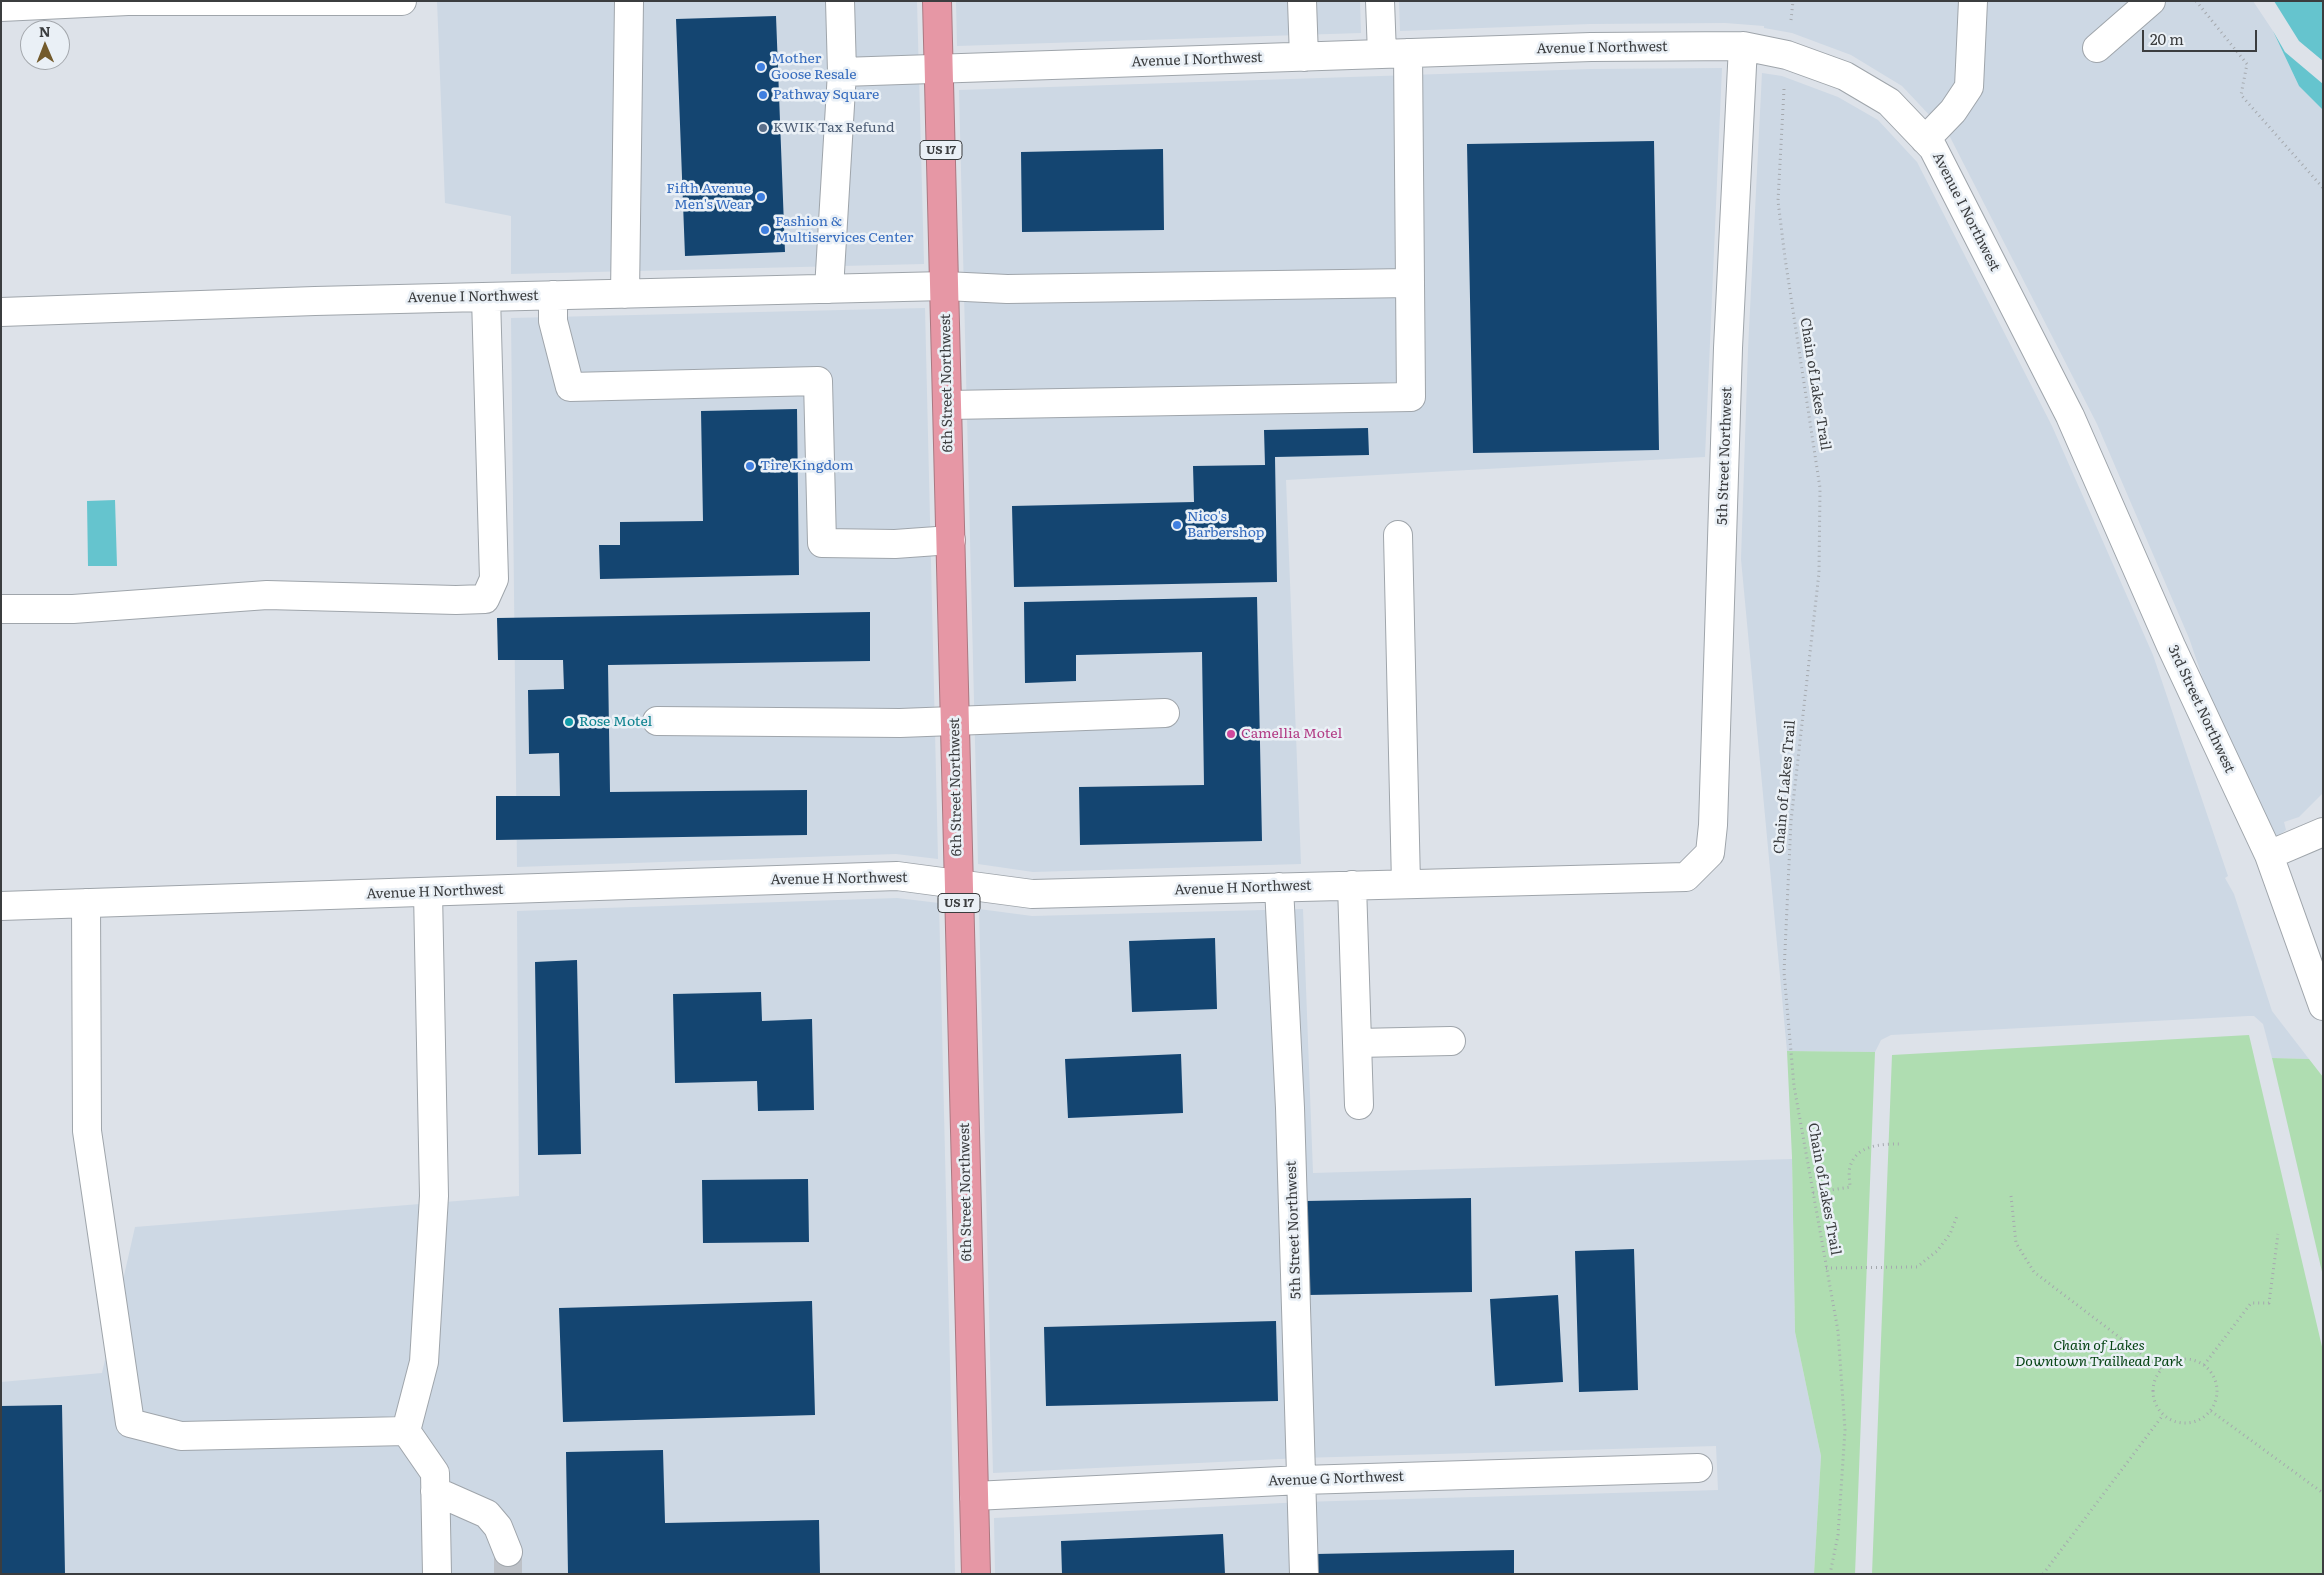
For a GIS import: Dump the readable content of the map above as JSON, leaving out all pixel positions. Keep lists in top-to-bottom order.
{
  "streets": {
    "highway": ["US 17", "6th Street Northwest"],
    "street": [
      "Avenue I Northwest",
      "5th Street Northwest",
      "3rd Street Northwest",
      "Avenue H Northwest",
      "Avenue G Northwest"
    ],
    "path": ["Chain of Lakes Trail"]
  },
  "crossings": [
    ["Avenue I Northwest", "6th Street Northwest"],
    ["Avenue I Northwest", "Chain of Lakes Trail"],
    ["Avenue I Northwest", "5th Street Northwest"],
    ["Avenue I Northwest", "3rd Street Northwest"],
    ["6th Street Northwest", "Avenue H Northwest"],
    ["6th Street Northwest", "Avenue G Northwest"],
    ["5th Street Northwest", "Avenue H Northwest"],
    ["5th Street Northwest", "Avenue G Northwest"]
  ],
  "parks": ["Chain of Lakes Downtown Trailhead Park"],
  "places": [
    "Mother Goose Resale",
    "Pathway Square",
    "KWIK Tax Refund",
    "Fifth Avenue Men's Wear",
    "Fashion & Multiservices Center",
    "Tire Kingdom",
    "Nico's Barbershop",
    "Rose Motel",
    "Camellia Motel"
  ],
  "scale_bar": "20 m",
  "north": "top"
}
